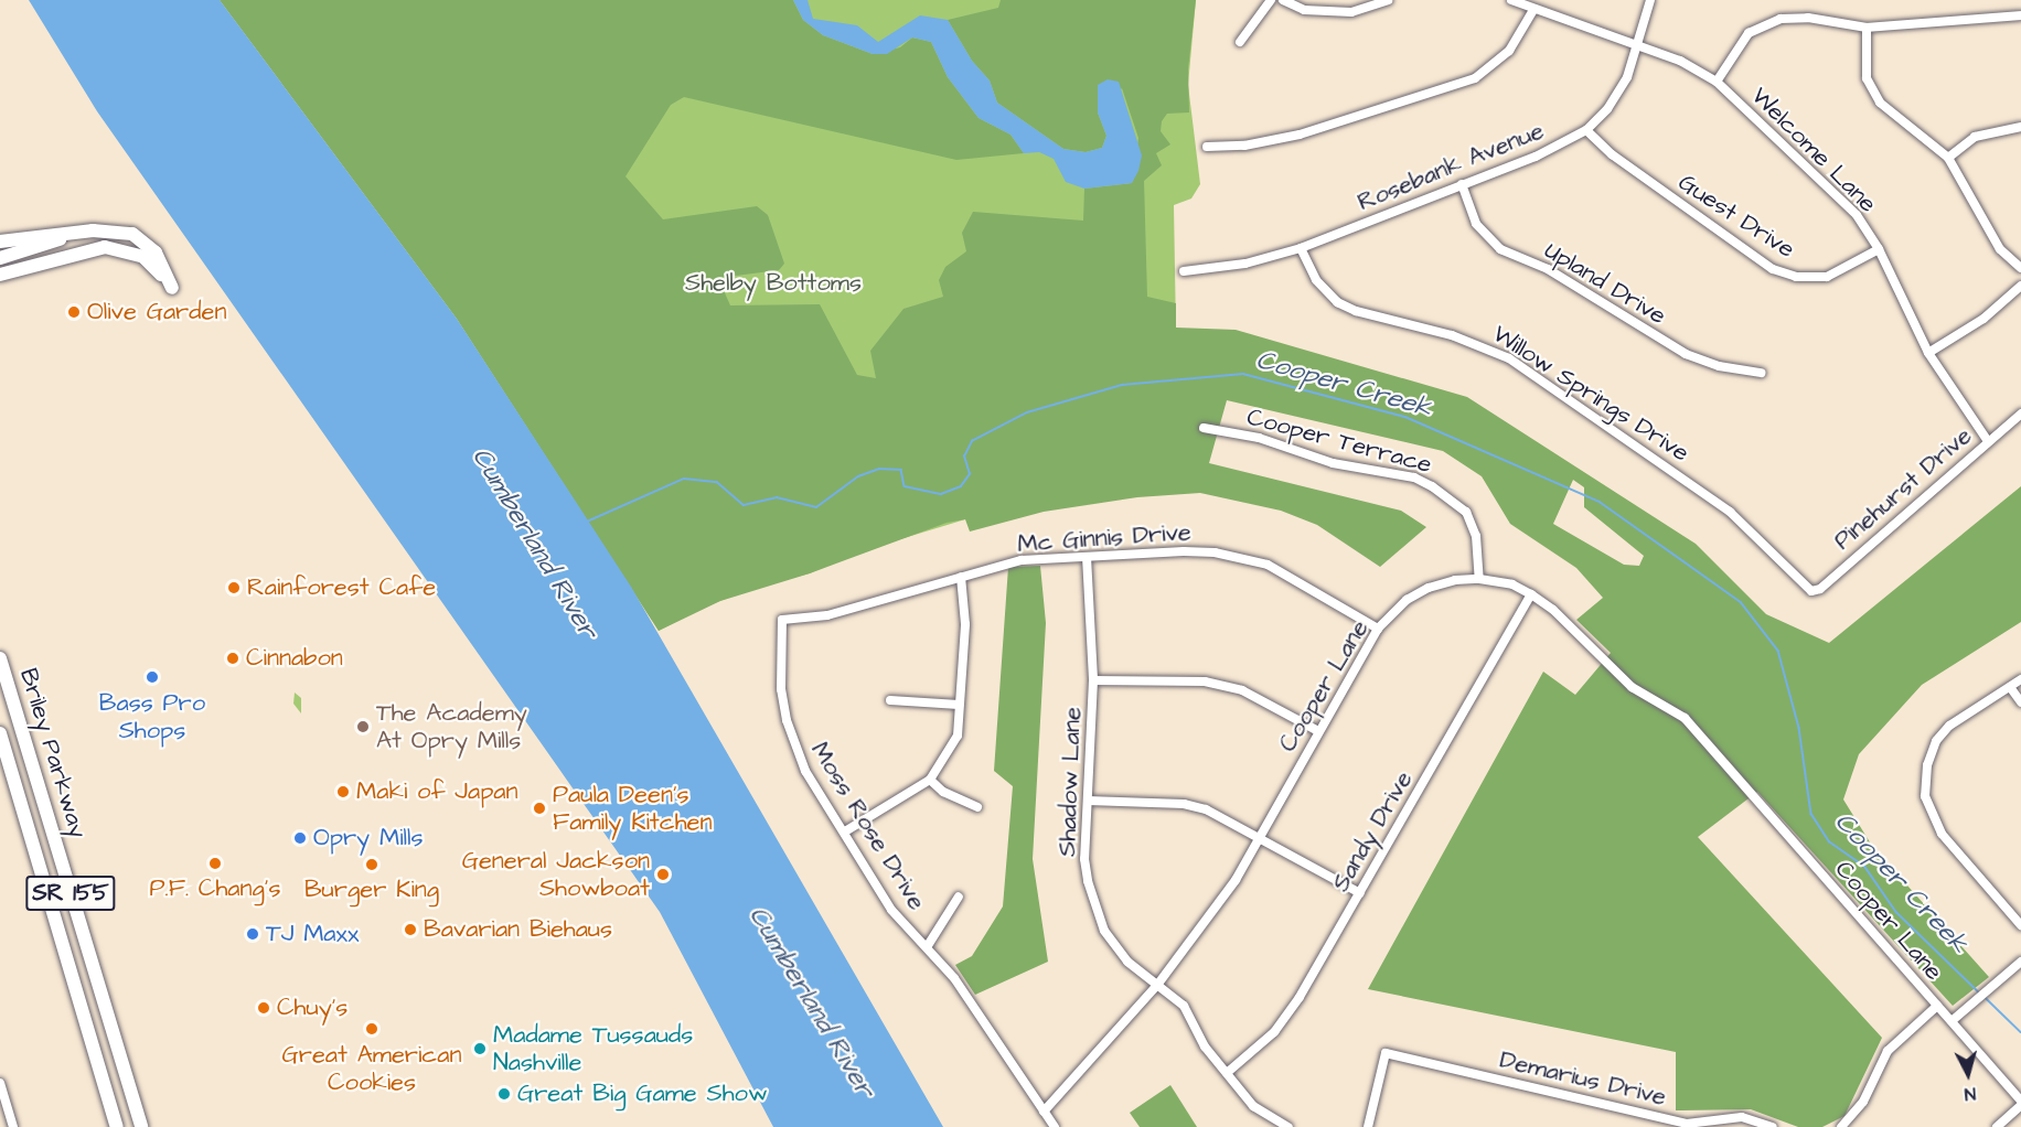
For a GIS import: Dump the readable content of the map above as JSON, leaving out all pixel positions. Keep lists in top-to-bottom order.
{
  "streets": {
    "highway": ["Briley Parkway", "SR 155"],
    "street": [
      "Welcome Lane",
      "Rosebank Avenue",
      "Guest Drive",
      "Upland Drive",
      "Willow Springs Drive",
      "Cooper Terrace",
      "Pinehurst Drive",
      "Mc Ginnis Drive",
      "Cooper Lane",
      "Shadow Lane",
      "Moss Rose Drive",
      "Sandy Drive",
      "Demarius Drive"
    ]
  },
  "crossings": [
    ["Welcome Lane", "Rosebank Avenue"],
    ["Welcome Lane", "Guest Drive"],
    ["Welcome Lane", "Pinehurst Drive"],
    ["Rosebank Avenue", "Guest Drive"],
    ["Rosebank Avenue", "Upland Drive"],
    ["Rosebank Avenue", "Willow Springs Drive"],
    ["Willow Springs Drive", "Pinehurst Drive"],
    ["Cooper Terrace", "Cooper Lane"],
    ["Mc Ginnis Drive", "Cooper Lane"],
    ["Mc Ginnis Drive", "Shadow Lane"],
    ["Mc Ginnis Drive", "Moss Rose Drive"],
    ["Cooper Lane", "Shadow Lane"],
    ["Cooper Lane", "Moss Rose Drive"],
    ["Cooper Lane", "Sandy Drive"],
    ["Shadow Lane", "Sandy Drive"]
  ],
  "water": ["Cooper Creek", "Cumberland River"],
  "parks": ["Shelby Bottoms"],
  "places": [
    "Olive Garden",
    "Rainforest Cafe",
    "Cinnabon",
    "Bass Pro Shops",
    "The Academy At Opry Mills",
    "Maki of Japan",
    "Paula Deen's Family Kitchen",
    "Opry Mills",
    "P.F. Chang's",
    "Burger King",
    "General Jackson Showboat",
    "Bavarian Biehaus",
    "TJ Maxx",
    "Chuy's",
    "Great American Cookies",
    "Madame Tussauds Nashville",
    "Great Big Game Show"
  ],
  "north": "bottom"
}
